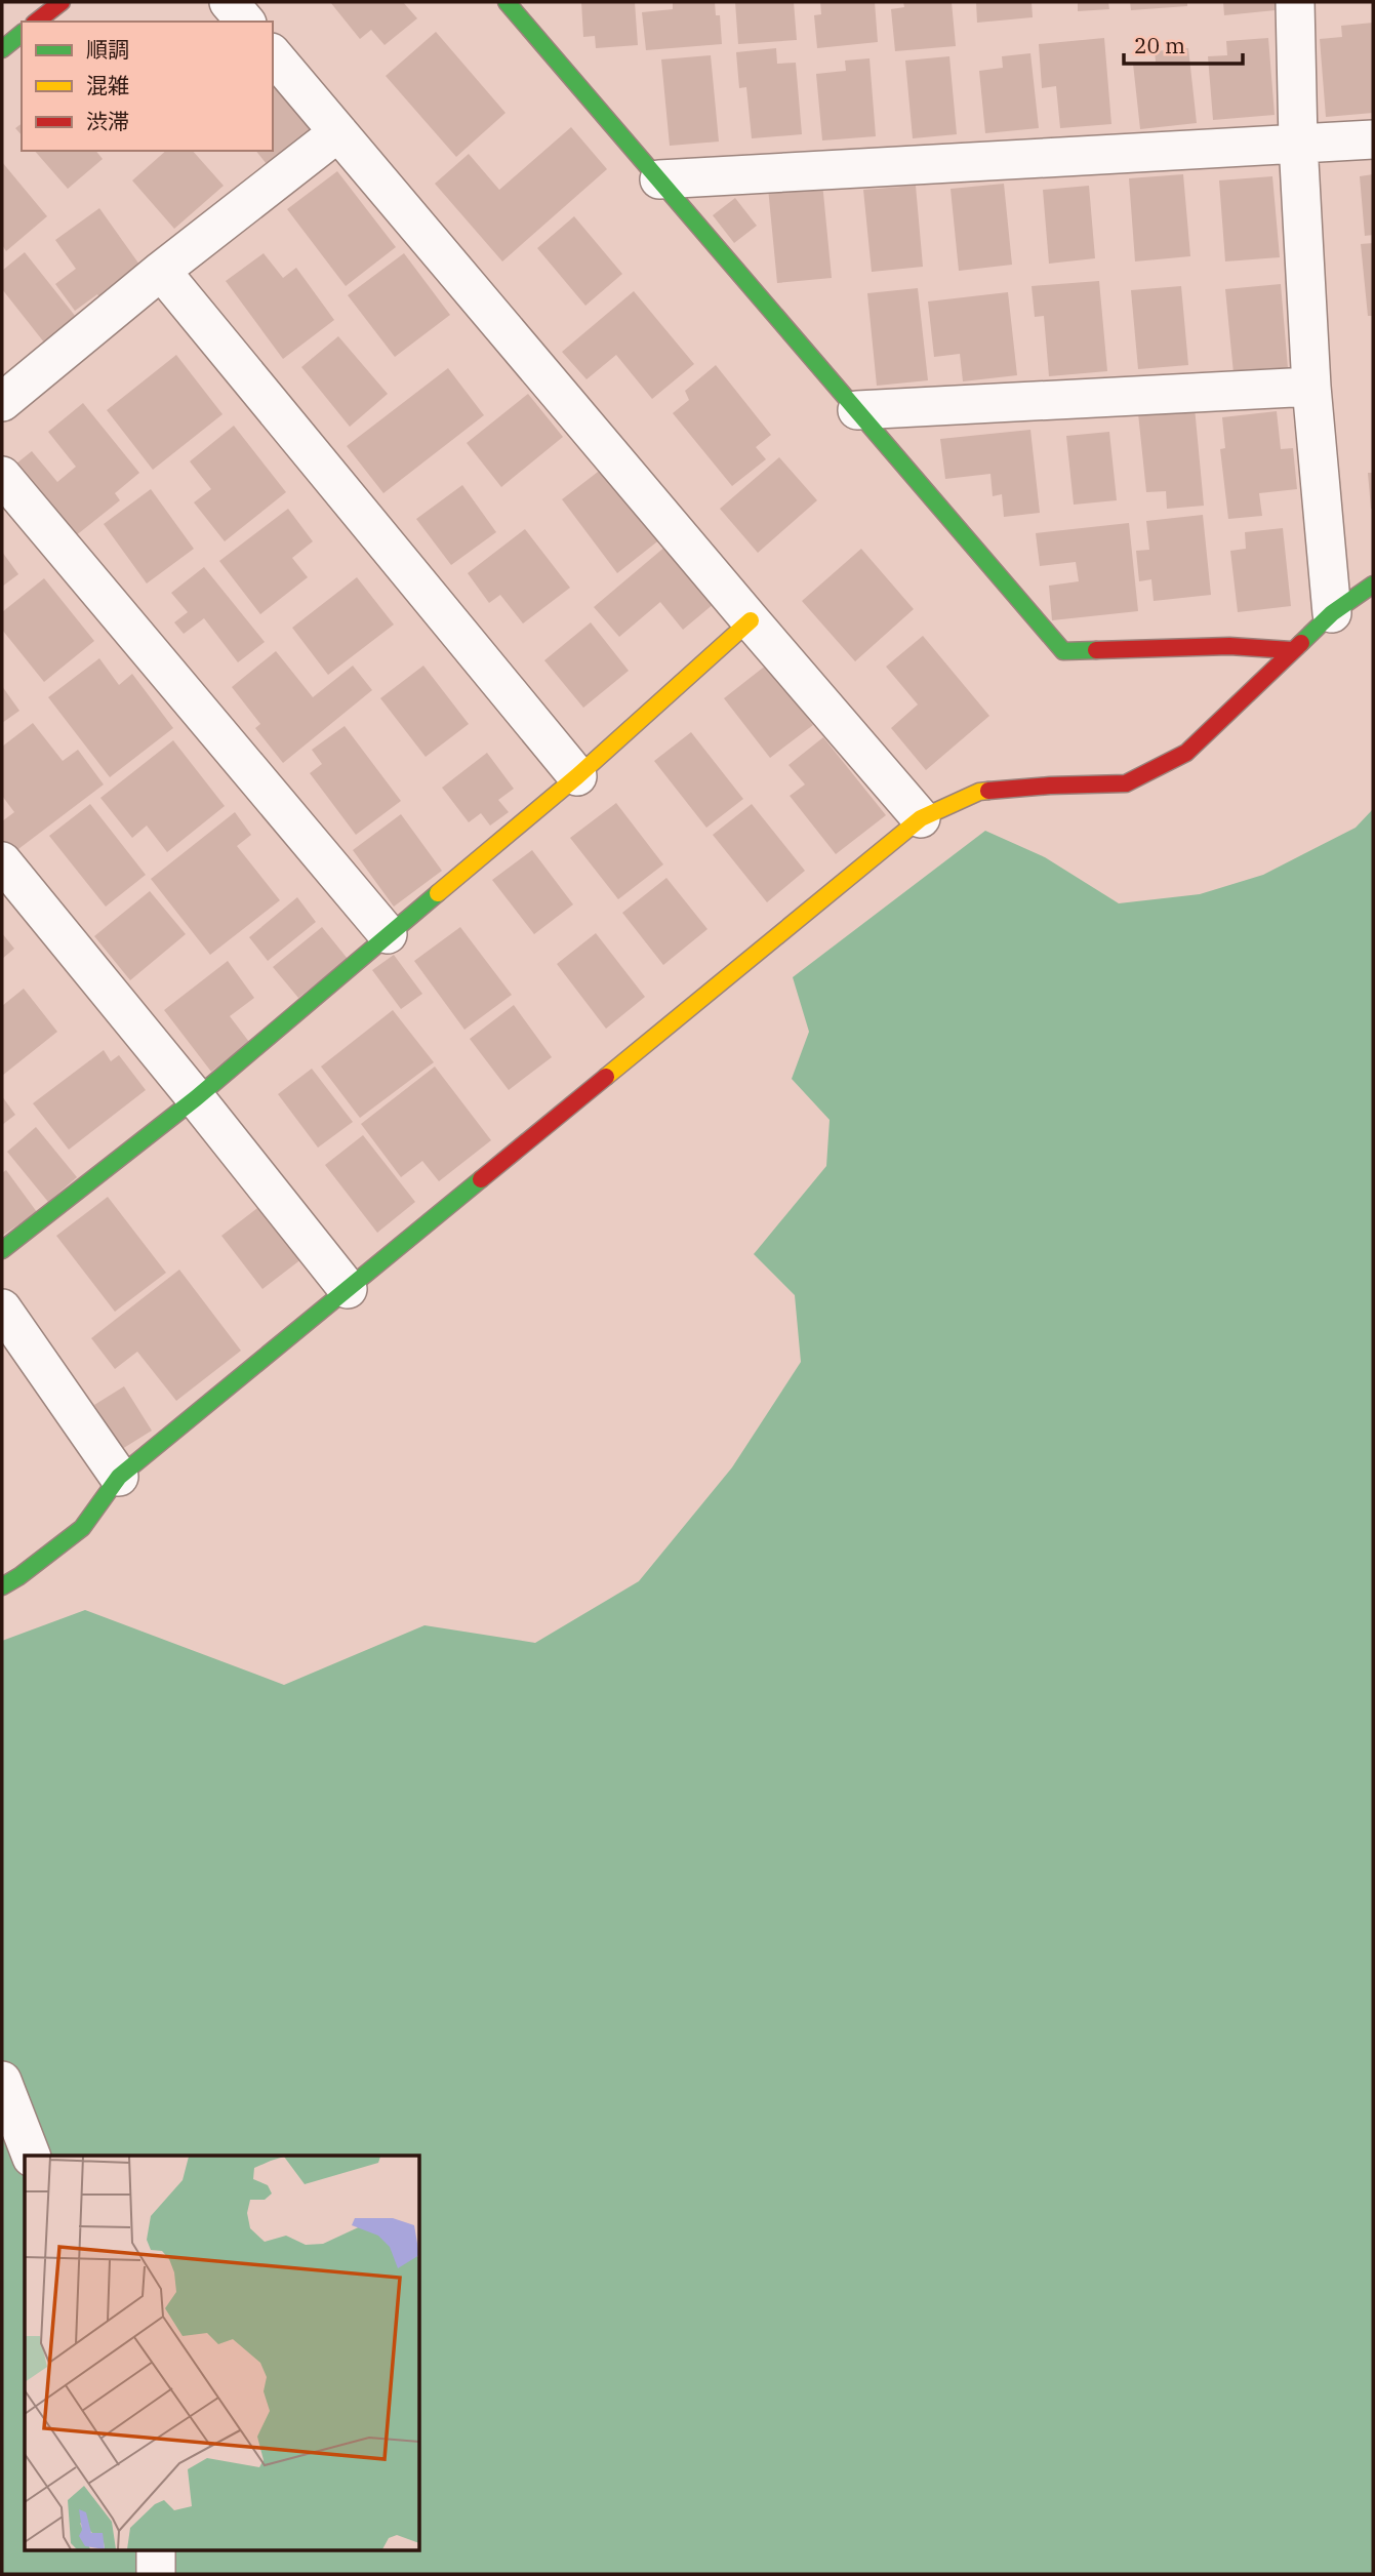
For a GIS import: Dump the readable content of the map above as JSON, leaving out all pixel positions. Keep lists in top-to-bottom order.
{
  "legend": ["順調", "混雑", "渋滞"],
  "scale_bar": "20 m"
}
